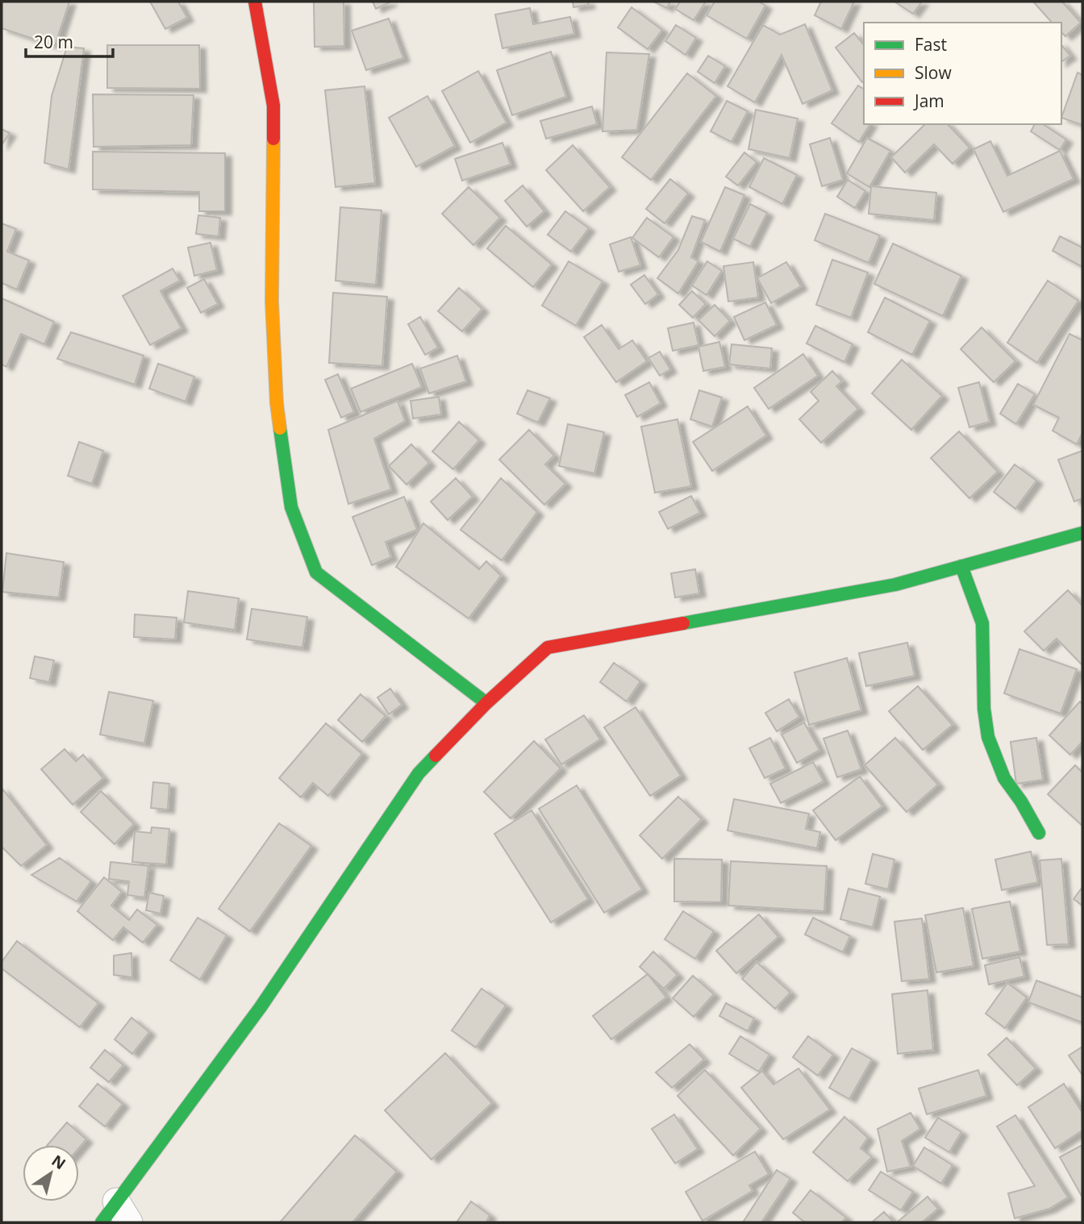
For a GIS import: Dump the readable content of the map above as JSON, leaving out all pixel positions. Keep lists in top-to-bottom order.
{
  "legend": ["Fast", "Slow", "Jam"],
  "scale_bar": "20 m",
  "north": "top right"
}
